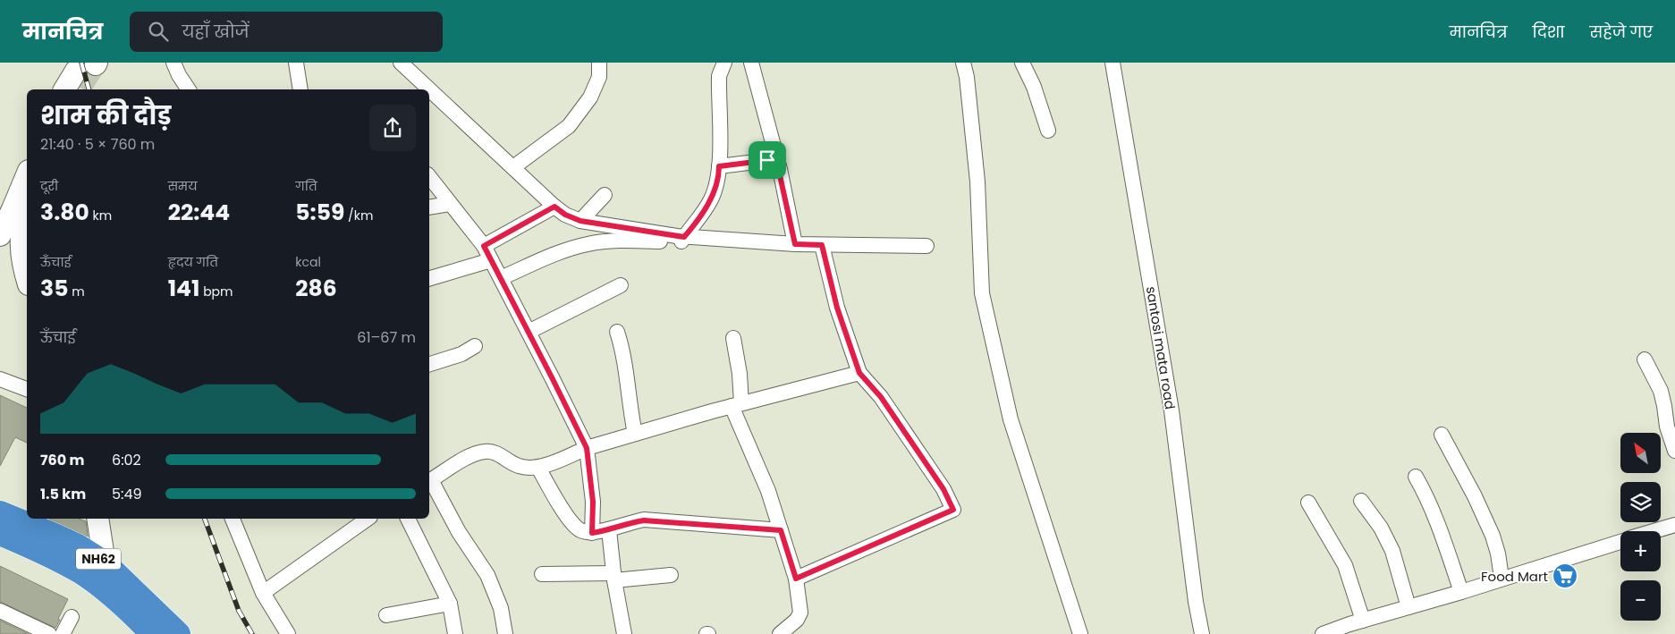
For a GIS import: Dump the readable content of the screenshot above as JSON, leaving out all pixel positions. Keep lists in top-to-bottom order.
{
  "streets": {
    "highway": ["NH62"],
    "street": ["santosi mata road"]
  },
  "places": {
    "supermarket": ["Food Mart"]
  },
  "north": "top left",
  "page": {
    "header": "मानचित्र",
    "search": "यहाँ खोजें",
    "nav": ["मानचित्र", "दिशा", "सहेजे गए"],
    "heading": ["शाम की दौड़", "21:40 · 5 × 760 m"],
    "stats": [
      ["दूरी", "3.80 km"],
      ["समय", "22:44"],
      ["गति", "5:59 /km"],
      ["ऊँचाई", "35 m"],
      ["हृदय गति", "141 bpm"],
      ["kcal", "286"]
    ],
    "chart": ["ऊँचाई", "61–67 m"],
    "map_buttons": ["+", "−"],
    "list": [
      {
        "name": "760 m",
        "note": "6:02"
      },
      {
        "name": "1.5 km",
        "note": "5:49"
      }
    ]
  }
}
